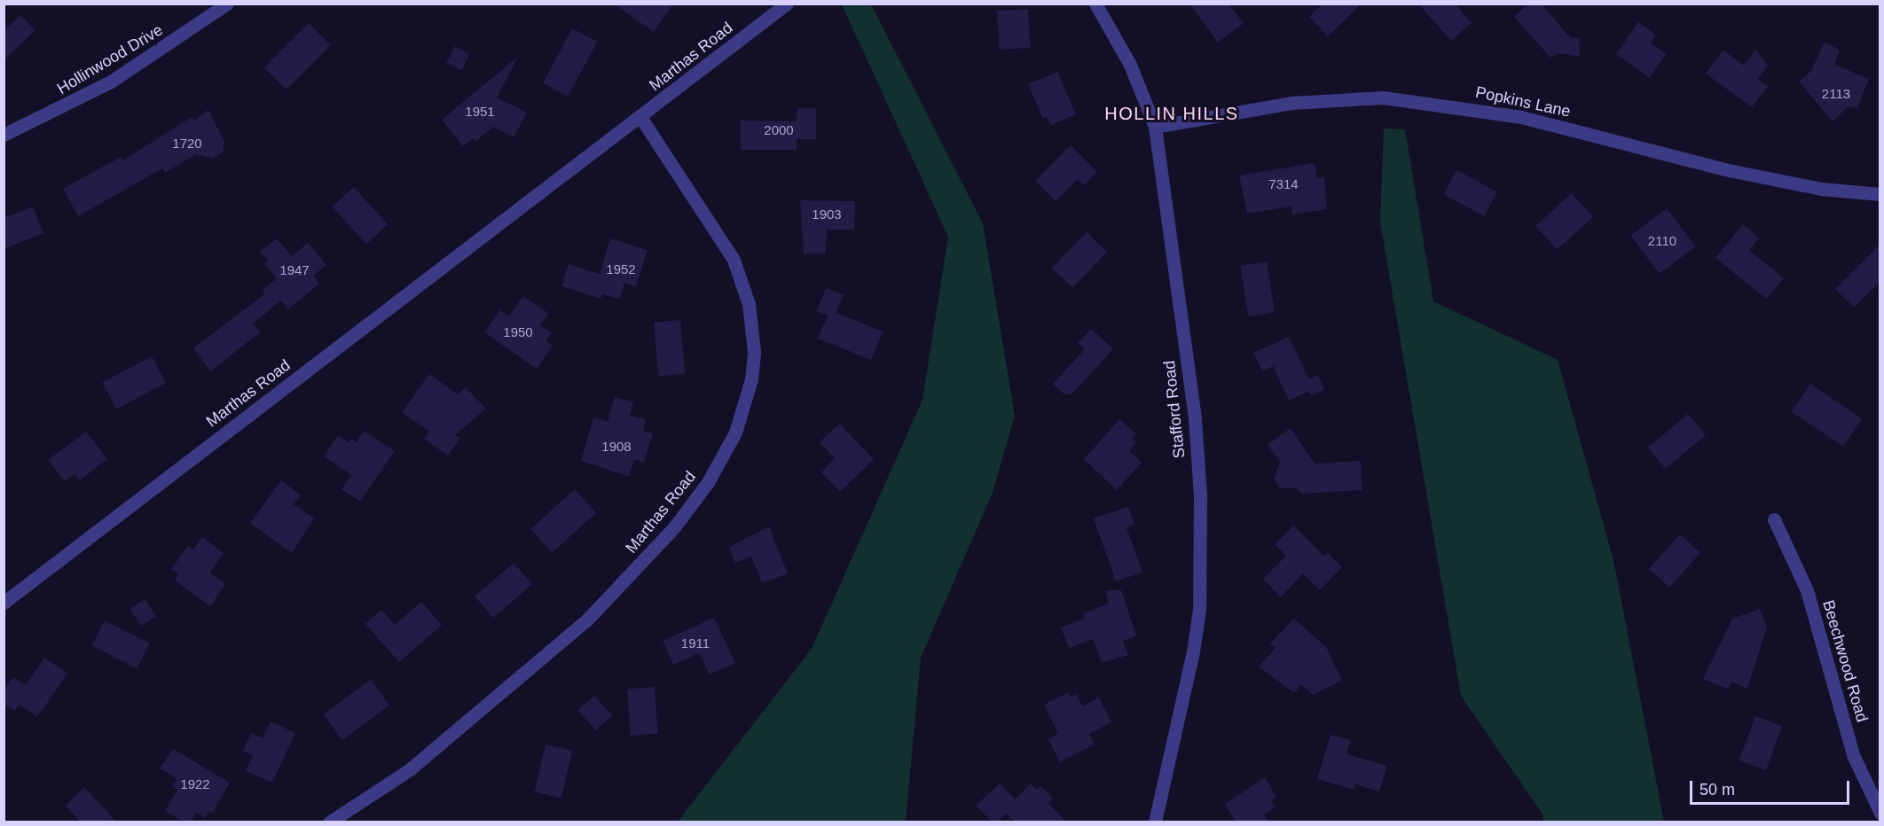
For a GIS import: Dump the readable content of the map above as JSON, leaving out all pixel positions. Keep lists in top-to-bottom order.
{
  "streets": {
    "street": [
      "Marthas Road",
      "Hollinwood Drive",
      "Popkins Lane",
      "Stafford Road",
      "Beechwood Road"
    ]
  },
  "crossings": [
    ["Popkins Lane", "Stafford Road"]
  ],
  "districts": ["HOLLIN HILLS"],
  "house_numbers": [
    "2113",
    "1951",
    "2000",
    "1720",
    "7314",
    "1903",
    "2110",
    "1952",
    "1947",
    "1950",
    "1908",
    "1911",
    "1922"
  ],
  "scale_bar": "50 m"
}
